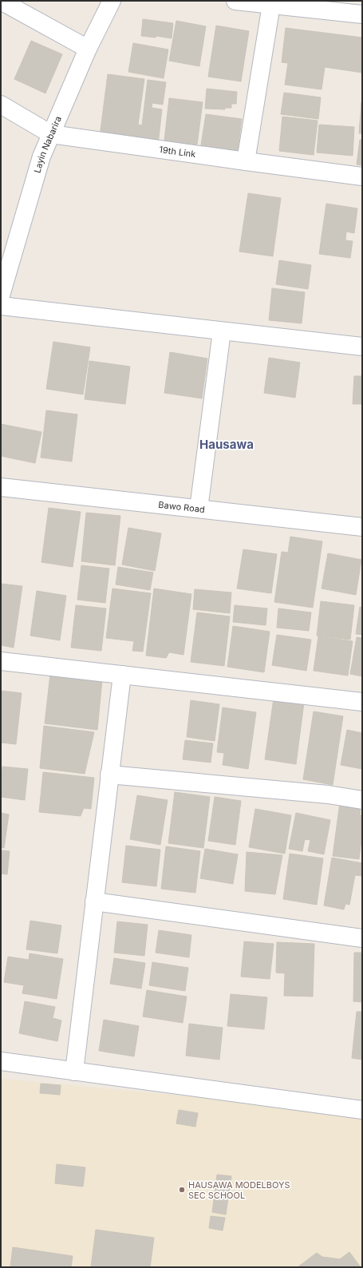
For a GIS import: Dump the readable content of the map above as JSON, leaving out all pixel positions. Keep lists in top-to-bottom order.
{
  "streets": {
    "street": ["Layin Nabarira", "19th Link", "Bawo Road"]
  },
  "crossings": [
    ["Layin Nabarira", "19th Link"]
  ],
  "districts": ["Hausawa"],
  "places": ["HAUSAWA MODELBOYS SEC SCHOOL"]
}
